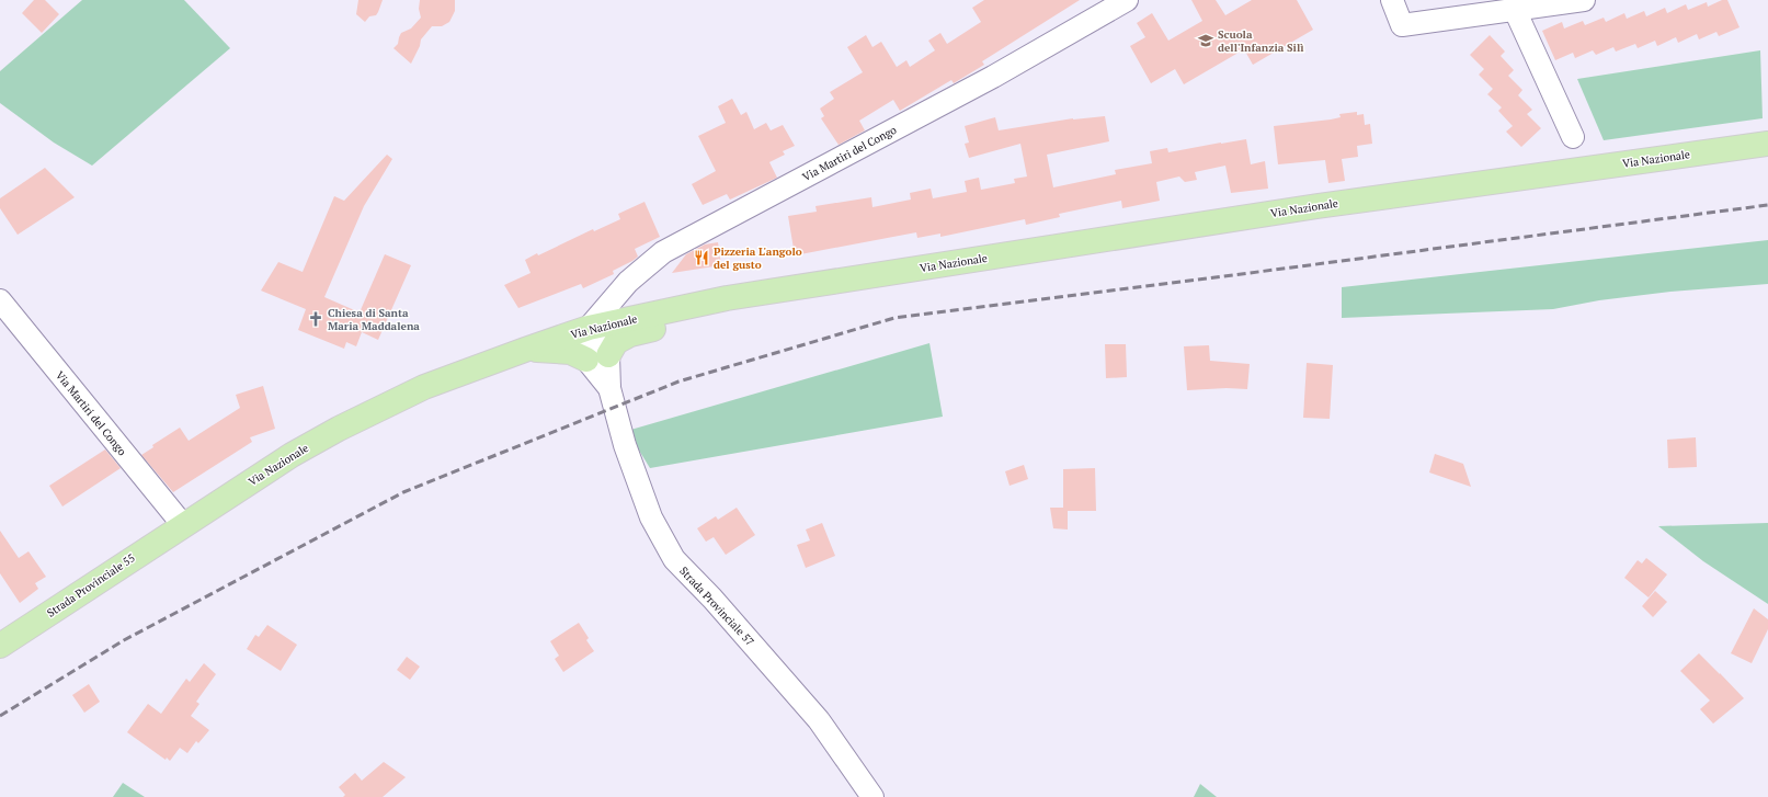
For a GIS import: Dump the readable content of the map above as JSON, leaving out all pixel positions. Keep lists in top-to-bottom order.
{
  "streets": {
    "main road": ["Via Nazionale", "Strada Provinciale 55"],
    "street": ["Via Martiri del Congo", "Strada Provinciale 57"]
  },
  "crossings": [
    ["Via Martiri del Congo", "Via Nazionale"],
    ["Via Martiri del Congo", "Strada Provinciale 55"],
    ["Via Nazionale", "Strada Provinciale 55"]
  ],
  "places": {
    "school or university": ["Scuola dell'Infanzia Silì"],
    "restaurant": ["Pizzeria L'angolo del gusto"],
    "church": ["Chiesa di Santa Maria Maddalena"]
  }
}
